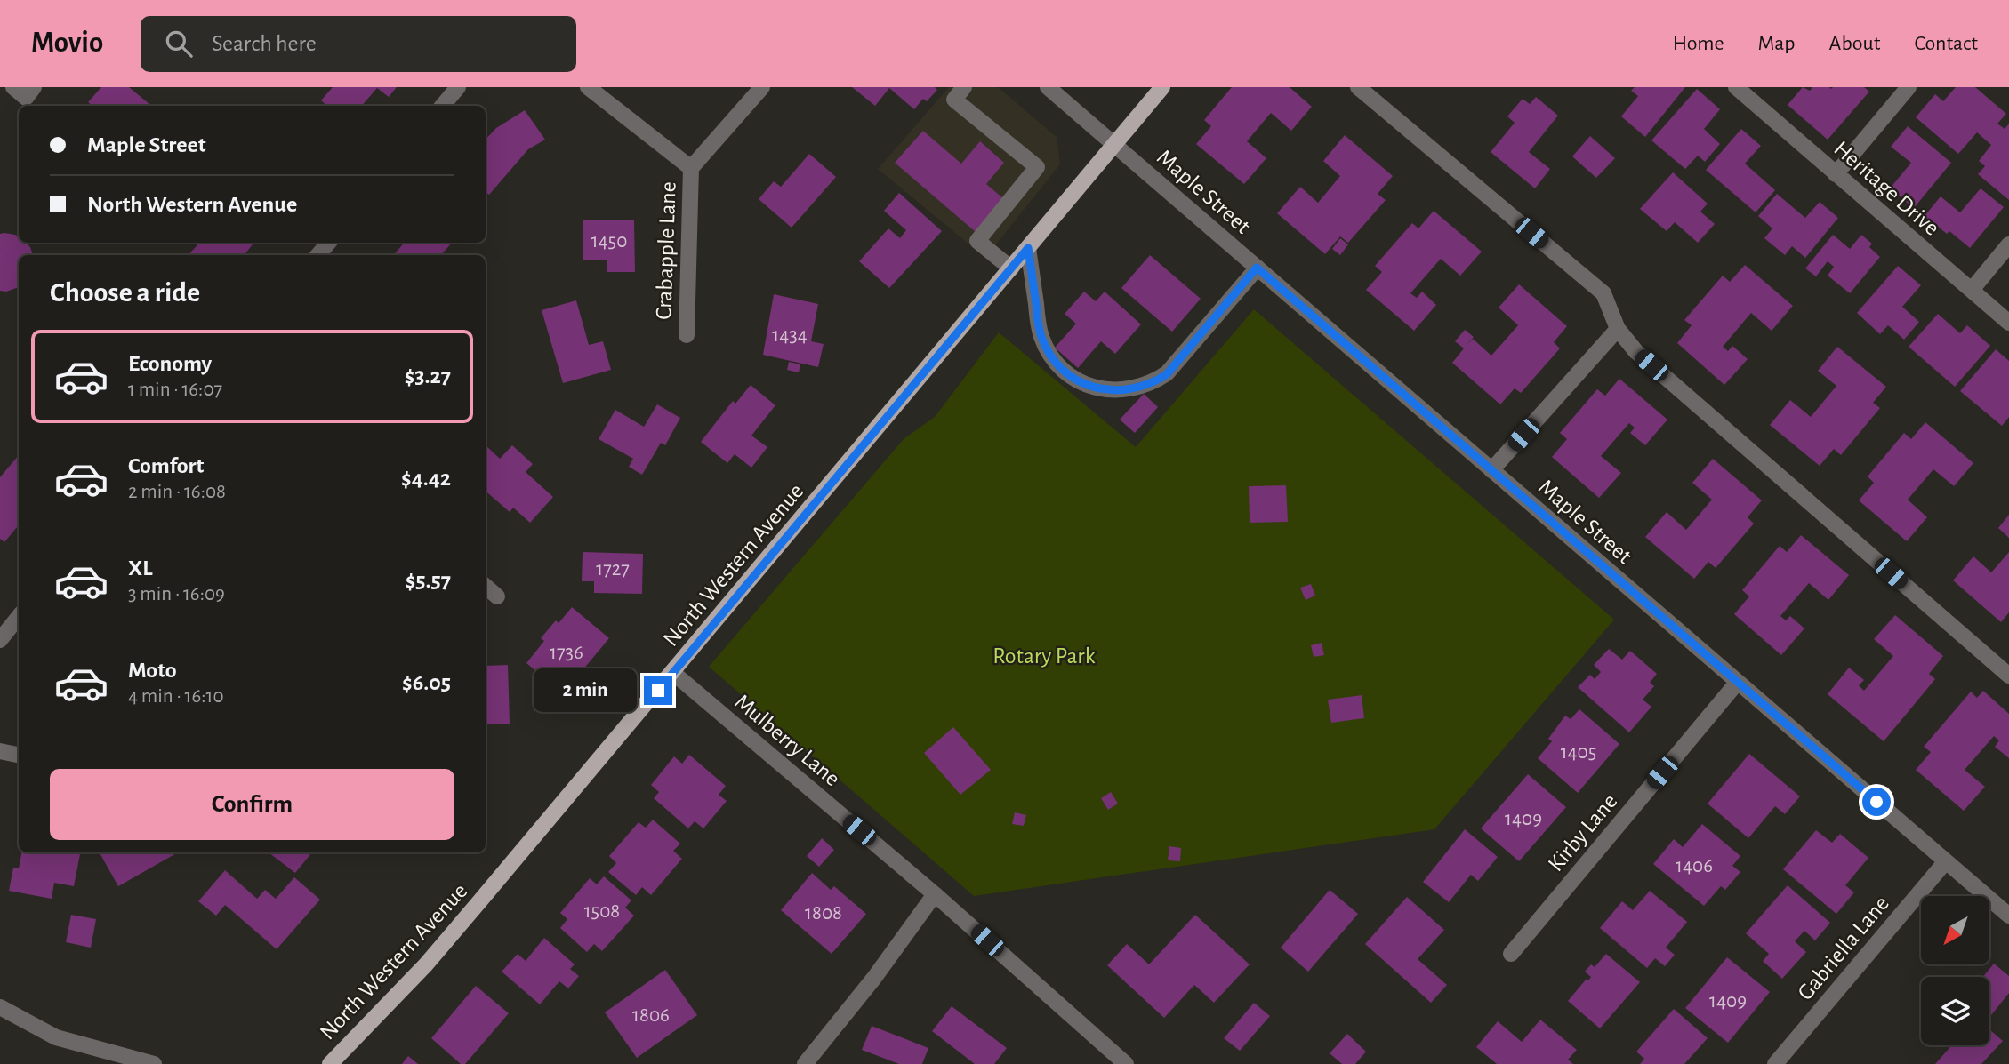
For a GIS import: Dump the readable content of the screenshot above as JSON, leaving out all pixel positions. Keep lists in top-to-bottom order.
{
  "streets": {
    "main road": ["North Western Avenue"],
    "street": [
      "Heritage Drive",
      "Maple Street",
      "Crabapple Lane",
      "Mulberry Lane",
      "Kirby Lane",
      "Gabriella Lane"
    ]
  },
  "crossings": [
    ["Maple Street", "North Western Avenue"],
    ["Maple Street", "Kirby Lane"],
    ["Maple Street", "Gabriella Lane"],
    ["North Western Avenue", "Mulberry Lane"]
  ],
  "parks": ["Rotary Park"],
  "house_numbers": [
    "1450",
    "1434",
    "1727",
    "1736",
    "1405",
    "1409",
    "1406",
    "1508",
    "1808",
    "1409",
    "1806"
  ],
  "north": "bottom left",
  "page": {
    "header": "Movio",
    "search": "Search here",
    "nav": [
      "Home",
      "Map",
      "About",
      "Contact"
    ],
    "banner": ["Maple Street", "North Western Avenue"],
    "heading": "Choose a ride",
    "list": [
      {
        "name": "Economy",
        "note": "1 min · 16:07",
        "value": "$3.27"
      },
      {
        "name": "Comfort",
        "note": "2 min · 16:08",
        "value": "$4.42"
      },
      {
        "name": "XL",
        "note": "3 min · 16:09",
        "value": "$5.57"
      },
      {
        "name": "Moto",
        "note": "4 min · 16:10",
        "value": "$6.05"
      }
    ],
    "bubble": "2 min",
    "buttons": "Confirm"
  }
}
